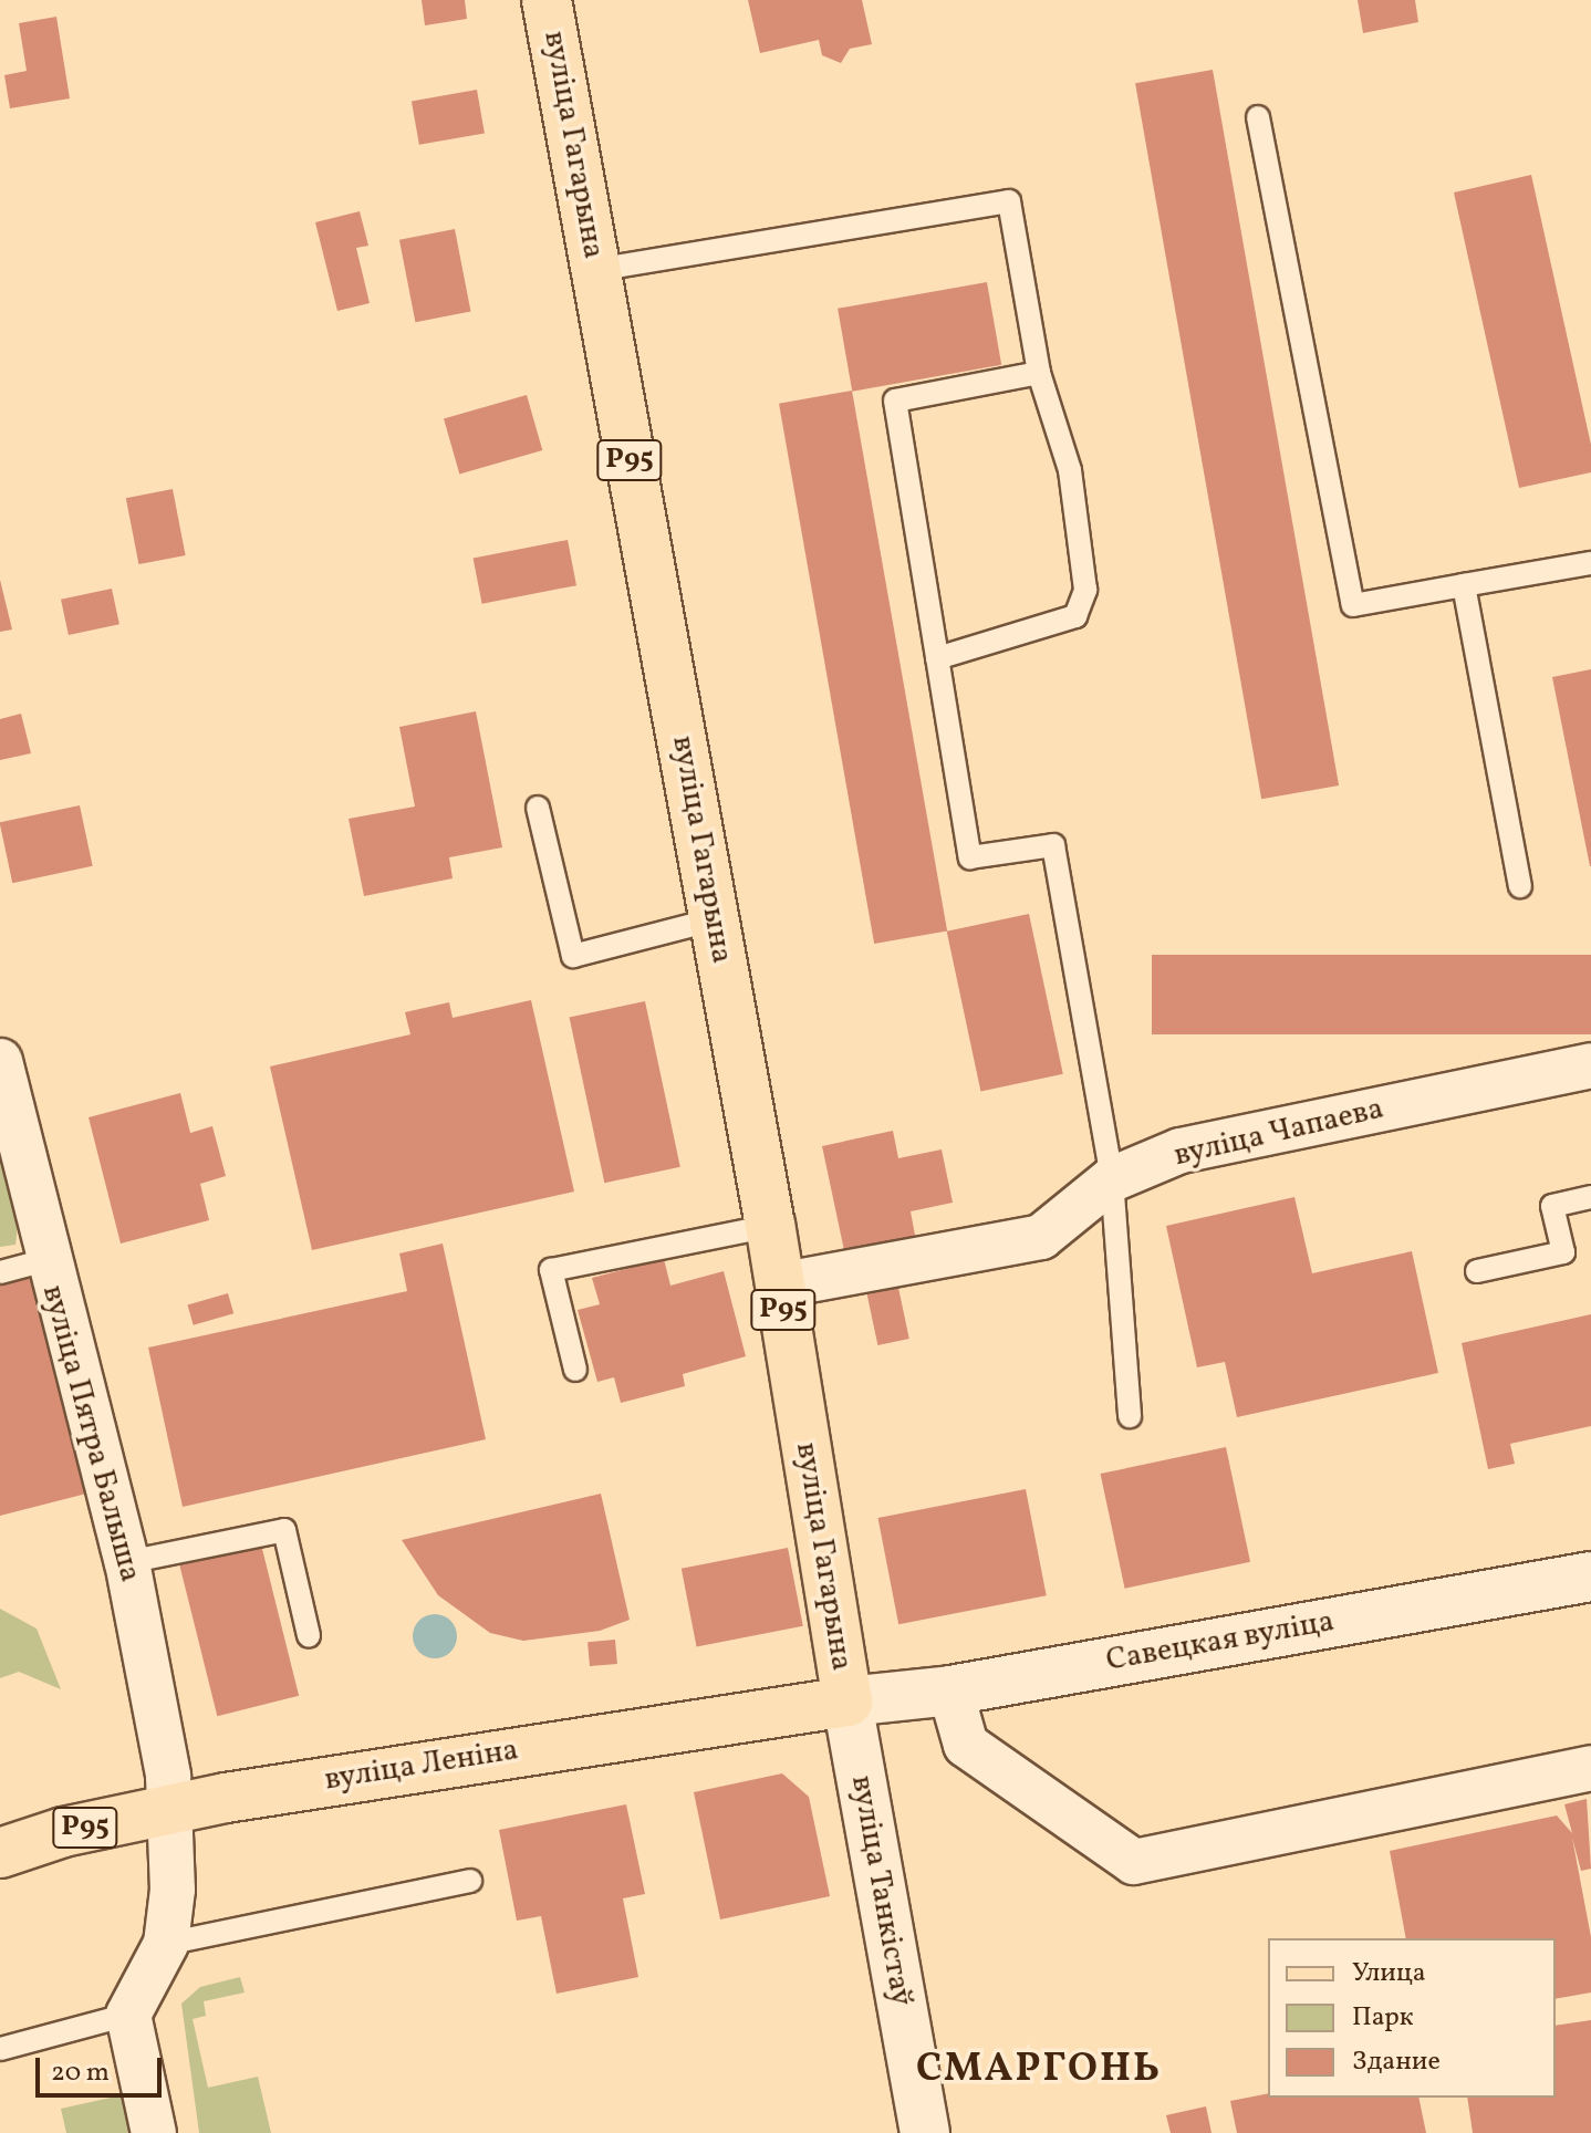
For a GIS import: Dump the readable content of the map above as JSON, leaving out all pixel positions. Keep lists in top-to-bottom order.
{
  "streets": {
    "main road": [
      "вуліца Гагарына",
      "Р95",
      "Савецкая вуліца",
      "вуліца Леніна",
      "вуліца Танкістаў"
    ],
    "street": ["вуліца Чапаева", "вуліца Пятра Балыша"]
  },
  "crossings": [
    ["вуліца Гагарына", "вуліца Чапаева"],
    ["вуліца Гагарына", "Савецкая вуліца"],
    ["вуліца Гагарына", "вуліца Леніна"],
    ["вуліца Гагарына", "вуліца Танкістаў"],
    ["вуліца Пятра Балыша", "вуліца Леніна"],
    ["Савецкая вуліца", "вуліца Леніна"],
    ["Савецкая вуліца", "вуліца Танкістаў"],
    ["вуліца Леніна", "вуліца Танкістаў"]
  ],
  "districts": ["СМАРГОНЬ"],
  "legend": ["Улица", "Парк", "Здание"],
  "scale_bar": "20 m"
}
